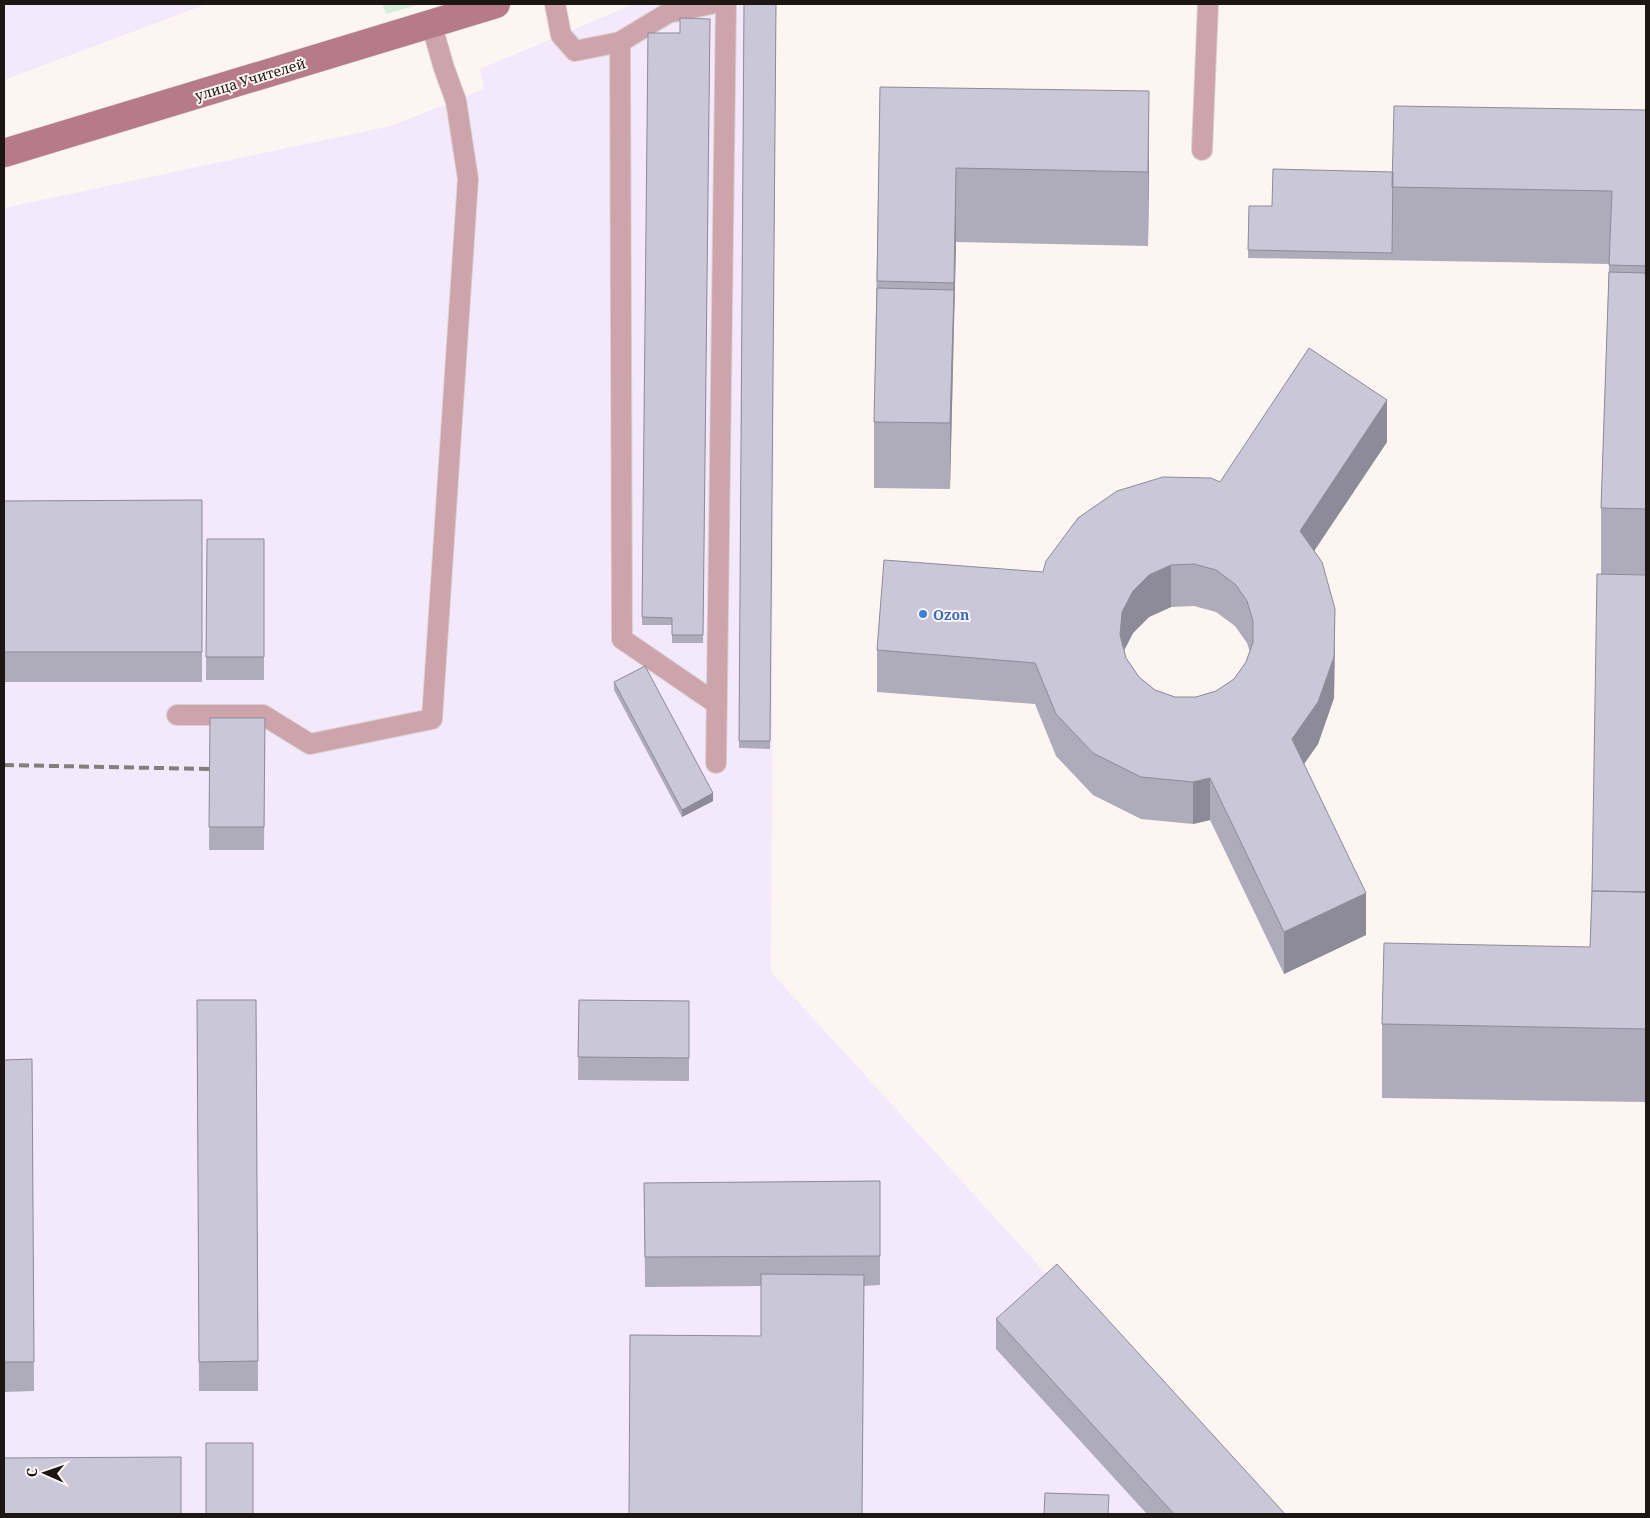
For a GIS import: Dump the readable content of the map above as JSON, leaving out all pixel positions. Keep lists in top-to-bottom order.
{
  "streets": {
    "main road": ["улица Учителей"]
  },
  "places": ["Ozon"],
  "north": "left"
}
